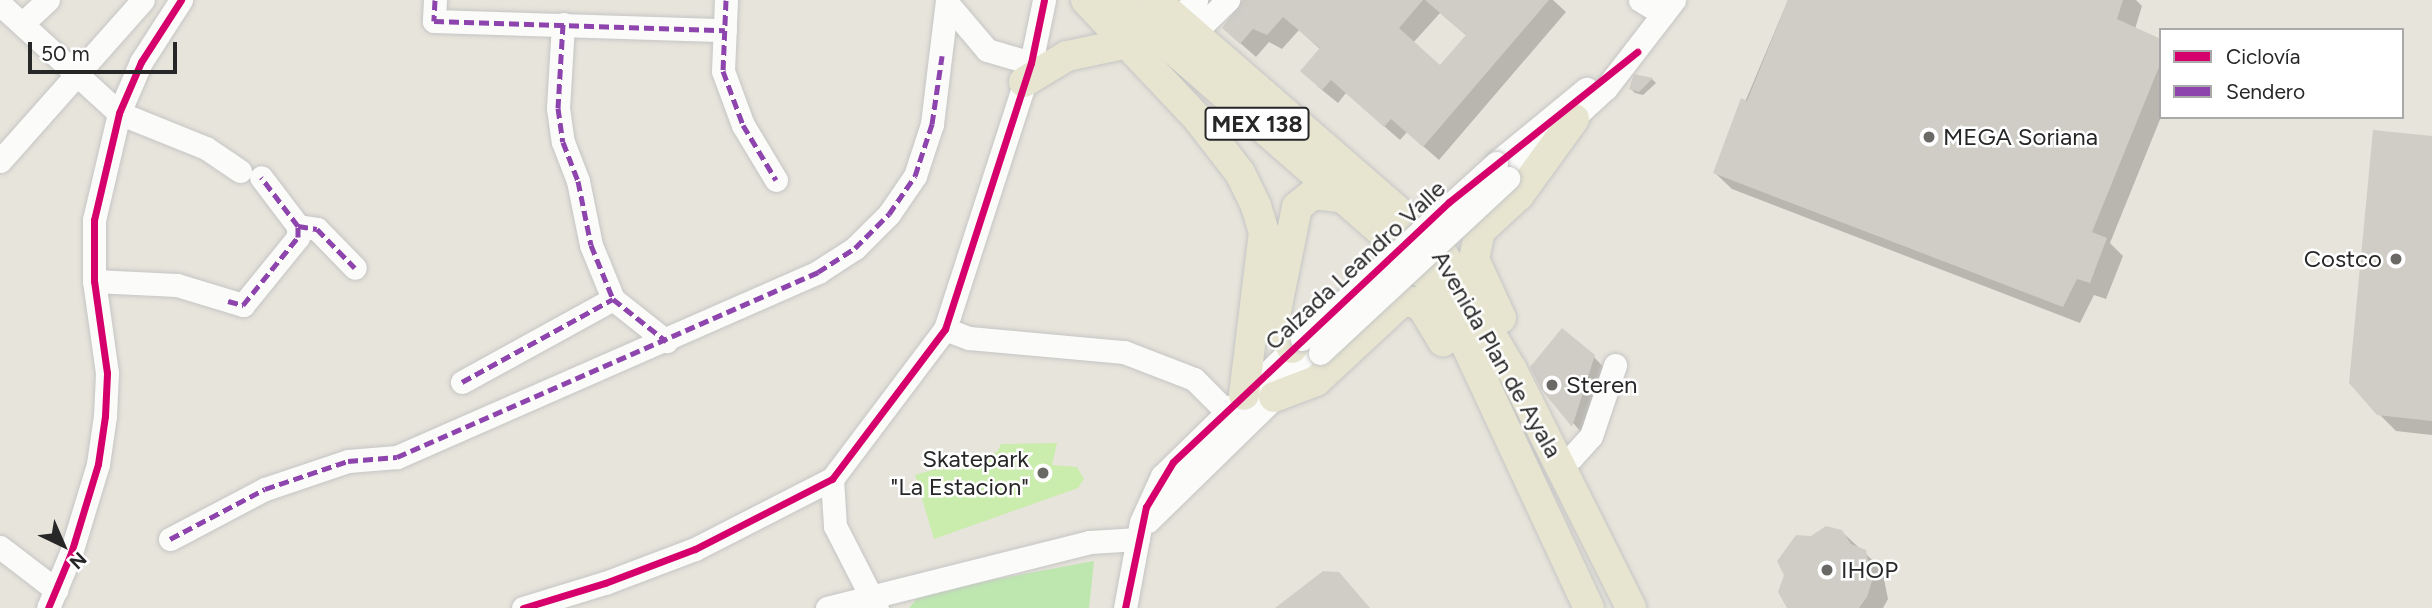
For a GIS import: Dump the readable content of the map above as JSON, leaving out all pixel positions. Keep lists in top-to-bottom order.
{
  "streets": {
    "main road": ["MEX 138", "Avenida Plan de Ayala"],
    "street": ["Calzada Leandro Valle"]
  },
  "places": [
    "MEGA Soriana",
    "Costco",
    "Steren",
    "Skatepark \"La Estacion\"",
    "IHOP"
  ],
  "legend": ["Ciclovía", "Sendero"],
  "scale_bar": "50 m",
  "north": "bottom right"
}
